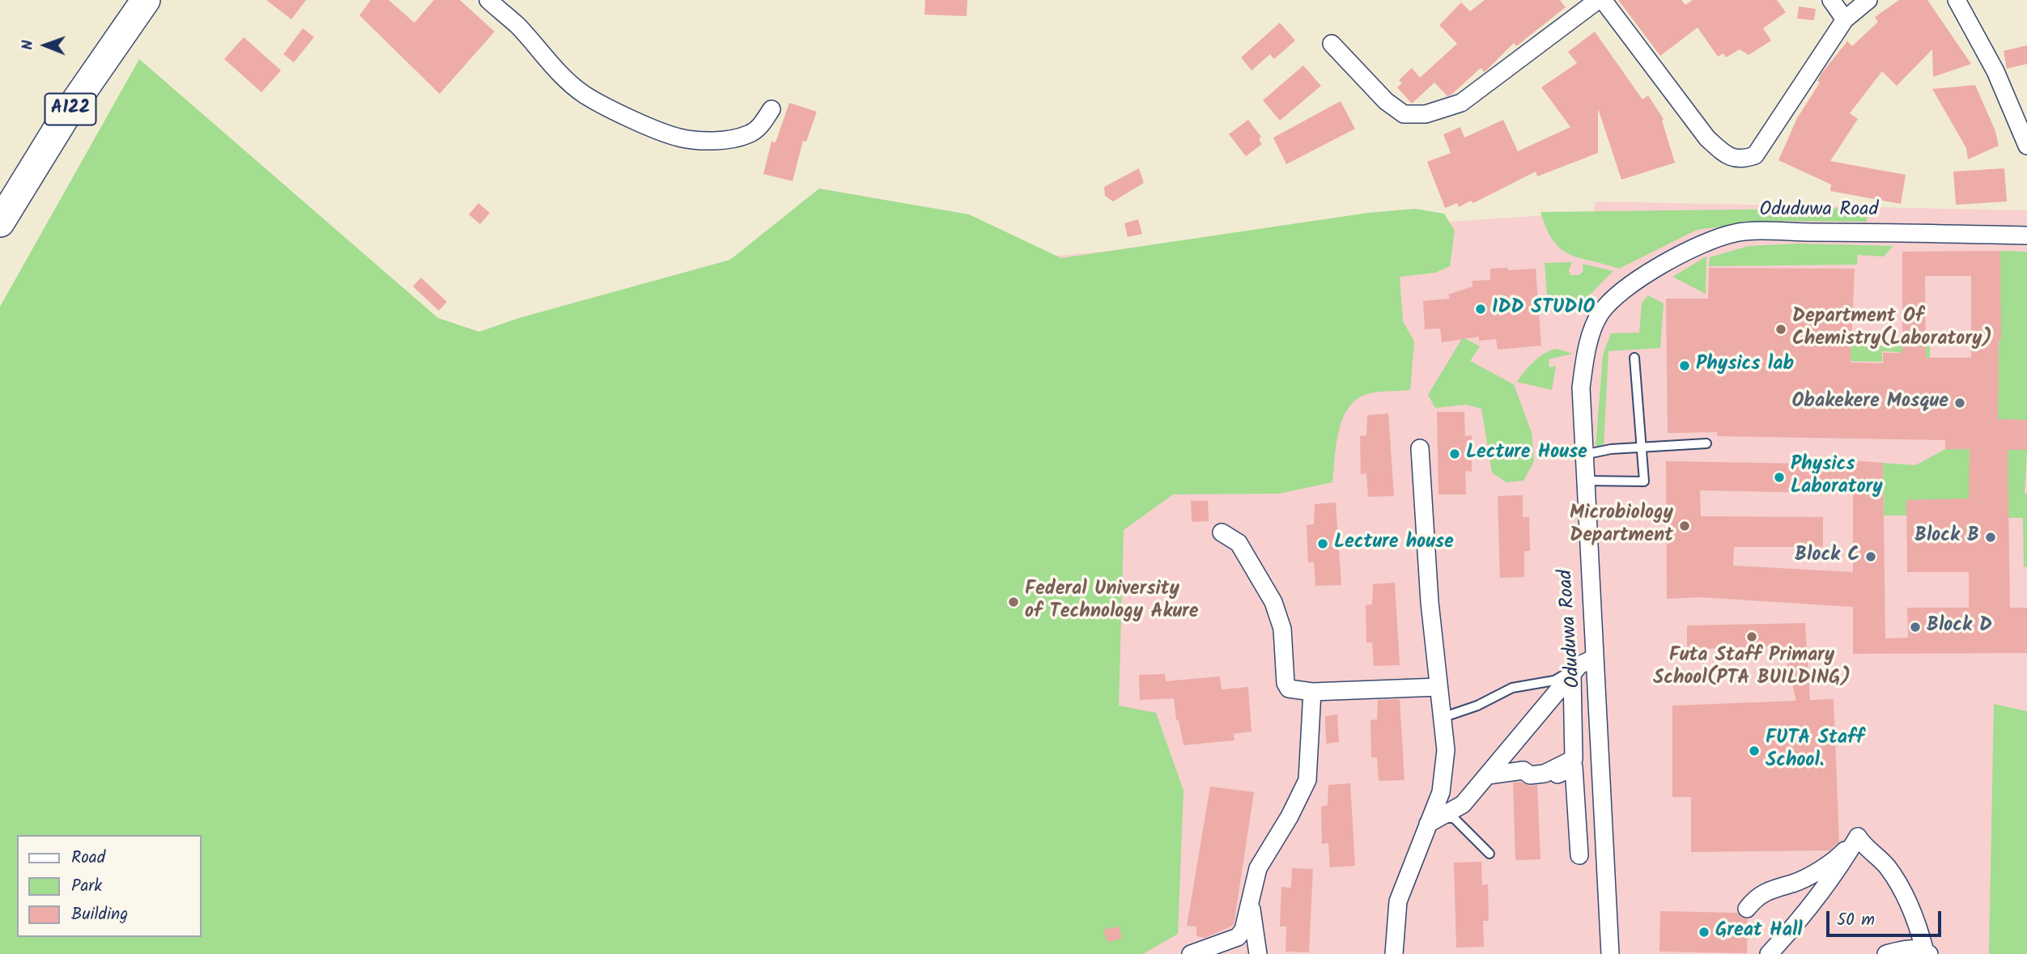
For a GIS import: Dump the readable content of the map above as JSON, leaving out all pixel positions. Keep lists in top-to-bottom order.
{
  "streets": {
    "highway": ["A122"],
    "street": ["Oduduwa Road"]
  },
  "places": [
    "IDD STUDIO",
    "Department Of Chemistry(Laboratory)",
    "Physics lab",
    "Obakekere Mosque",
    "Lecture House",
    "Physics Laboratory",
    "Microbiology Department",
    "Block B",
    "Lecture house",
    "Block C",
    "Federal University of Technology Akure",
    "Block D",
    "Futa Staff Primary School(PTA BUILDING)",
    "FUTA Staff School.",
    "Great Hall"
  ],
  "legend": ["Road", "Park", "Building"],
  "scale_bar": "50 m",
  "north": "left"
}
